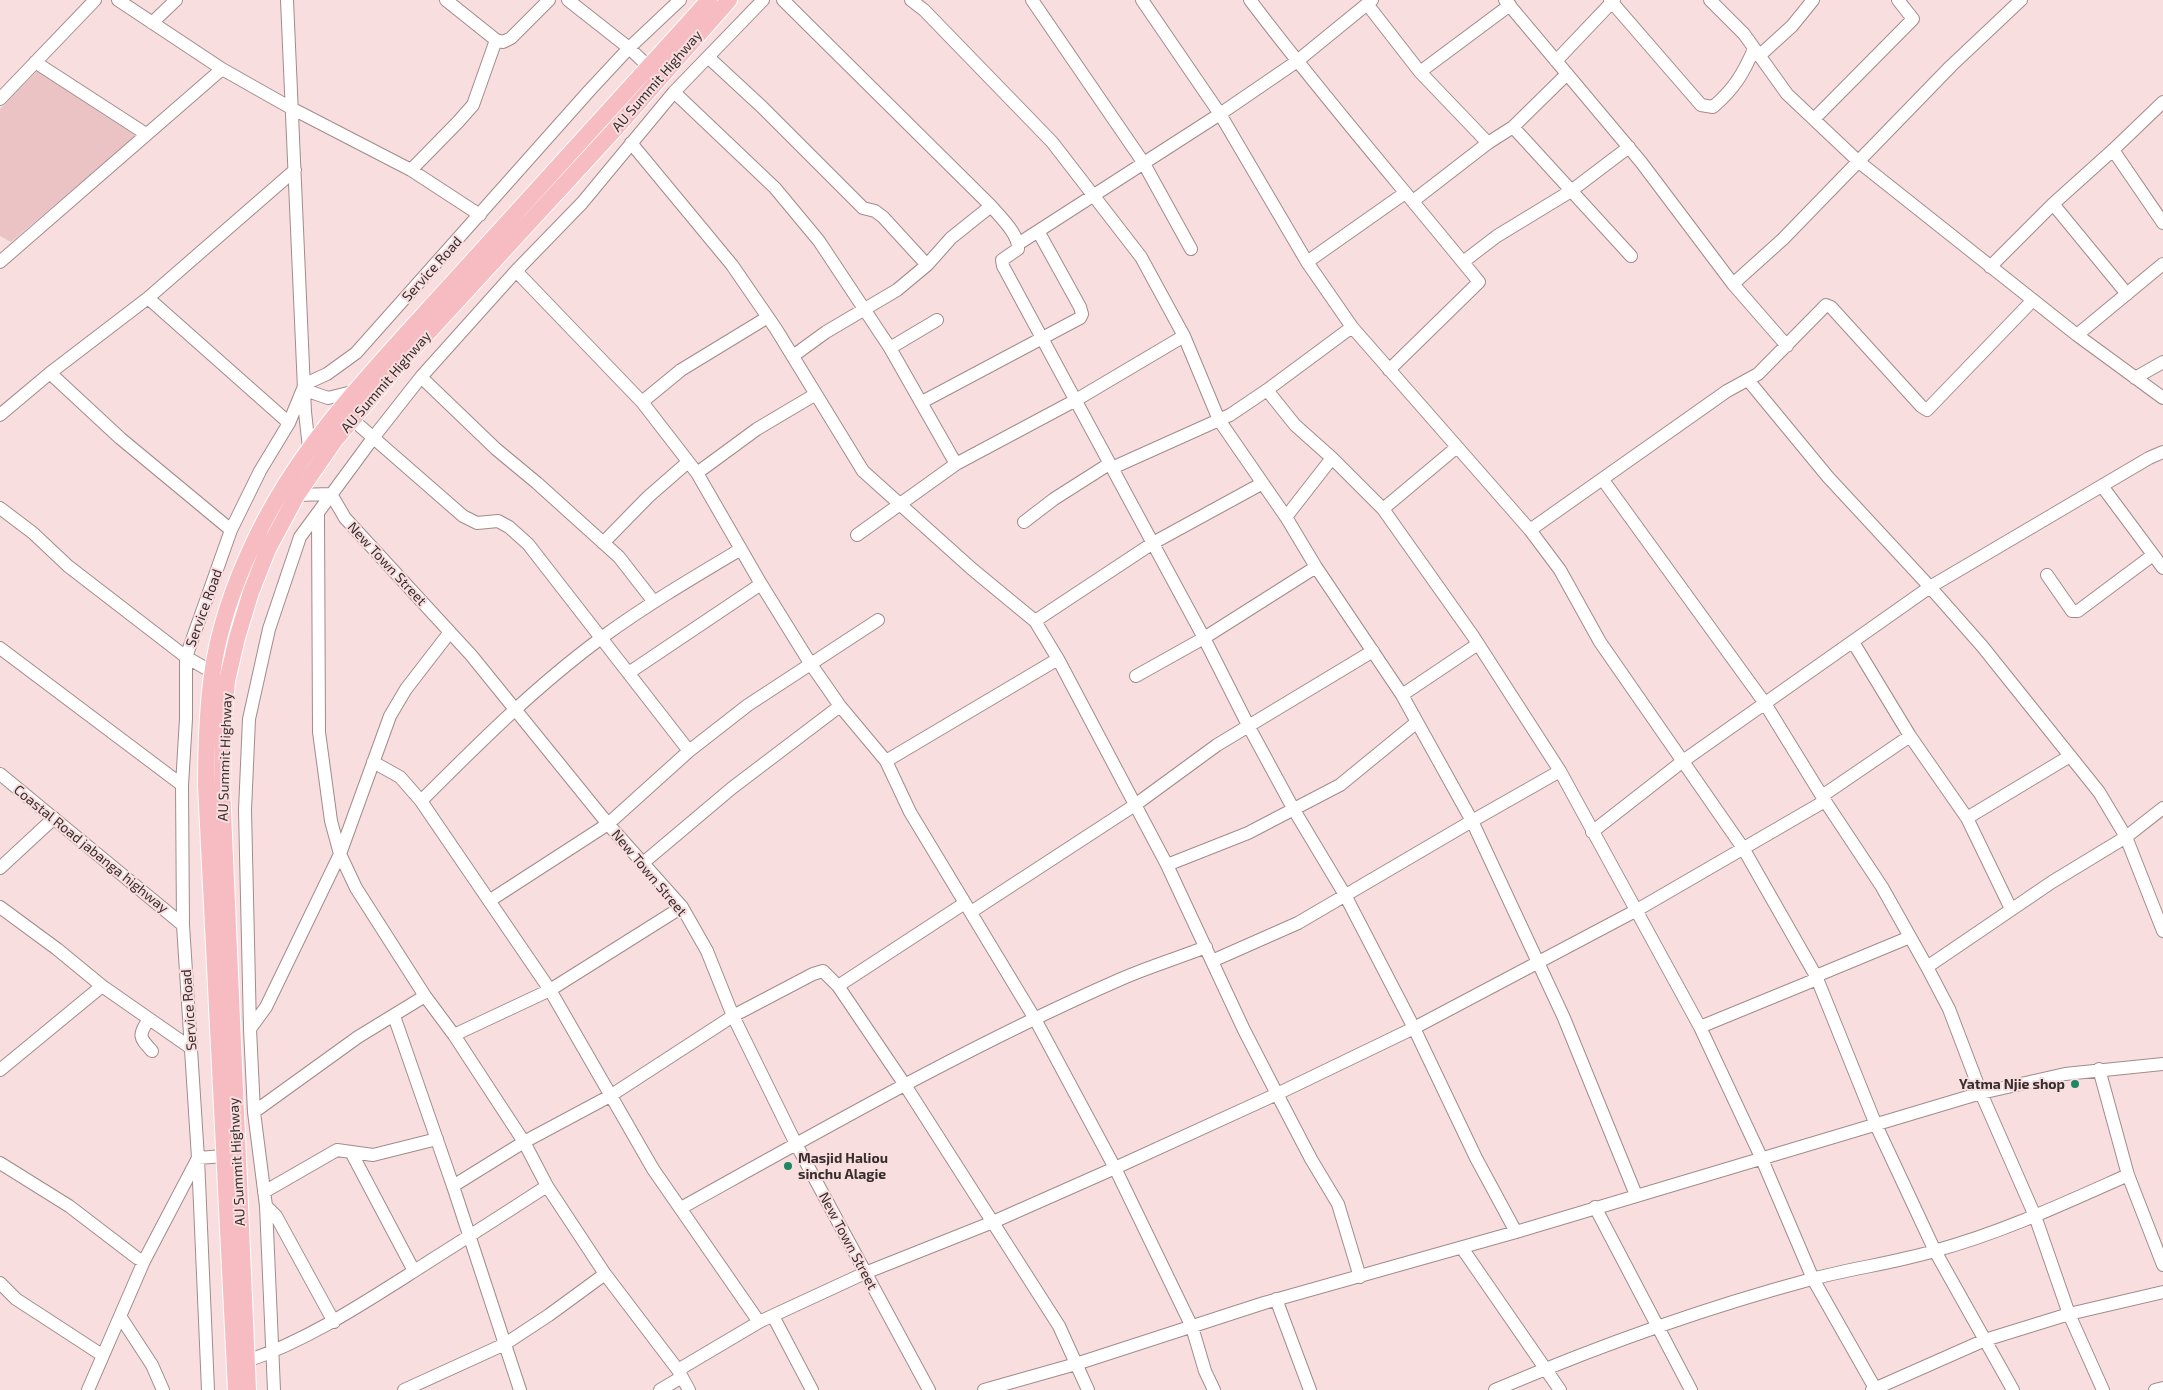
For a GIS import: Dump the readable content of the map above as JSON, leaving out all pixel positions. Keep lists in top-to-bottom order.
{
  "streets": {
    "main road": ["AU Summit Highway"],
    "street": ["Service Road", "New Town Street", "Coastal Road jabanga highway"]
  },
  "crossings": [
    ["Service Road", "Coastal Road jabanga highway"]
  ],
  "places": ["Yatma Njie shop", "Masjid Haliou sinchu Alagie"]
}
